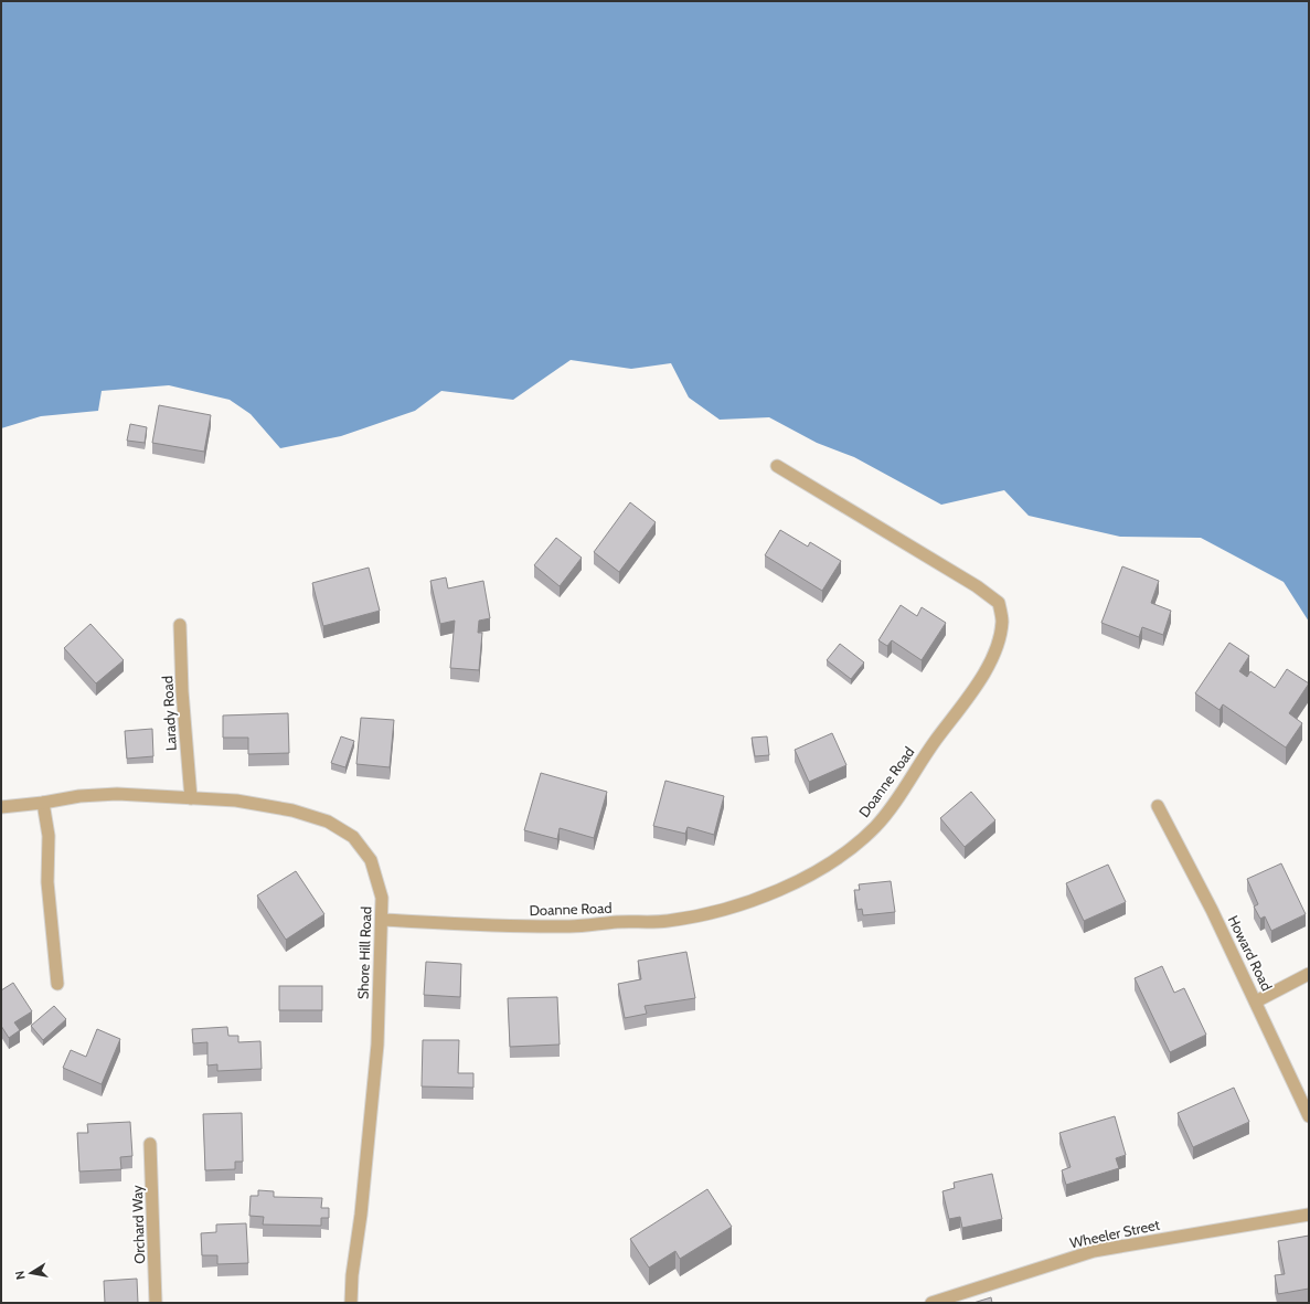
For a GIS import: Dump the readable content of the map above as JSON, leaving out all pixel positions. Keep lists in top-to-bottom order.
{
  "streets": {
    "street": [
      "Larady Road",
      "Doanne Road",
      "Shore Hill Road",
      "Howard Road",
      "Orchard Way",
      "Wheeler Street"
    ]
  },
  "crossings": [
    ["Larady Road", "Shore Hill Road"],
    ["Doanne Road", "Shore Hill Road"]
  ],
  "north": "left"
}
